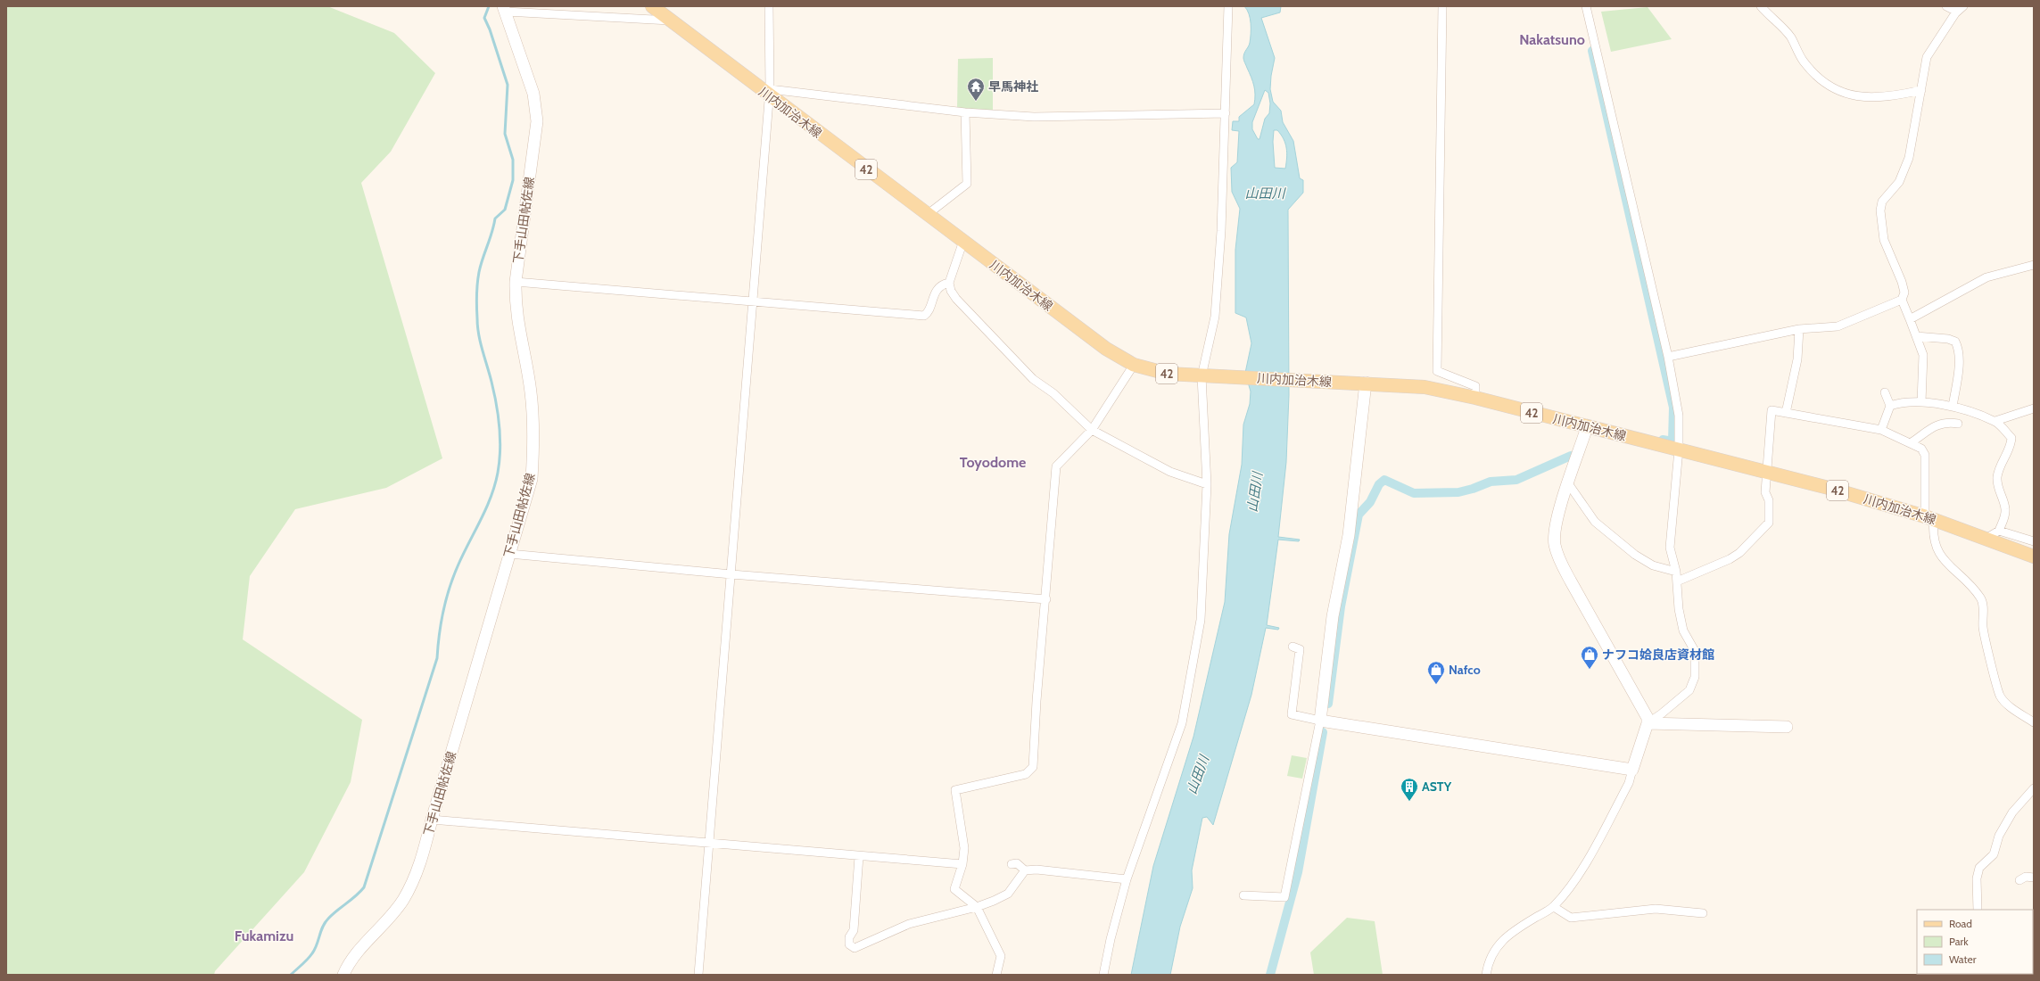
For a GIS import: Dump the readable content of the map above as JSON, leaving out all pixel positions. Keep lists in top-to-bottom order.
{
  "streets": {
    "main road": ["川内加治木線", "42"],
    "street": ["下手山田帖佐線"]
  },
  "districts": ["Nakatsuno", "Toyodome", "Fukamizu"],
  "water": ["山田川"],
  "places": {
    "temple": ["早馬神社"],
    "shop": ["ナフコ姶良店資材館", "Nafco"],
    "building": ["ASTY"]
  },
  "legend": ["Road", "Park", "Water"]
}
